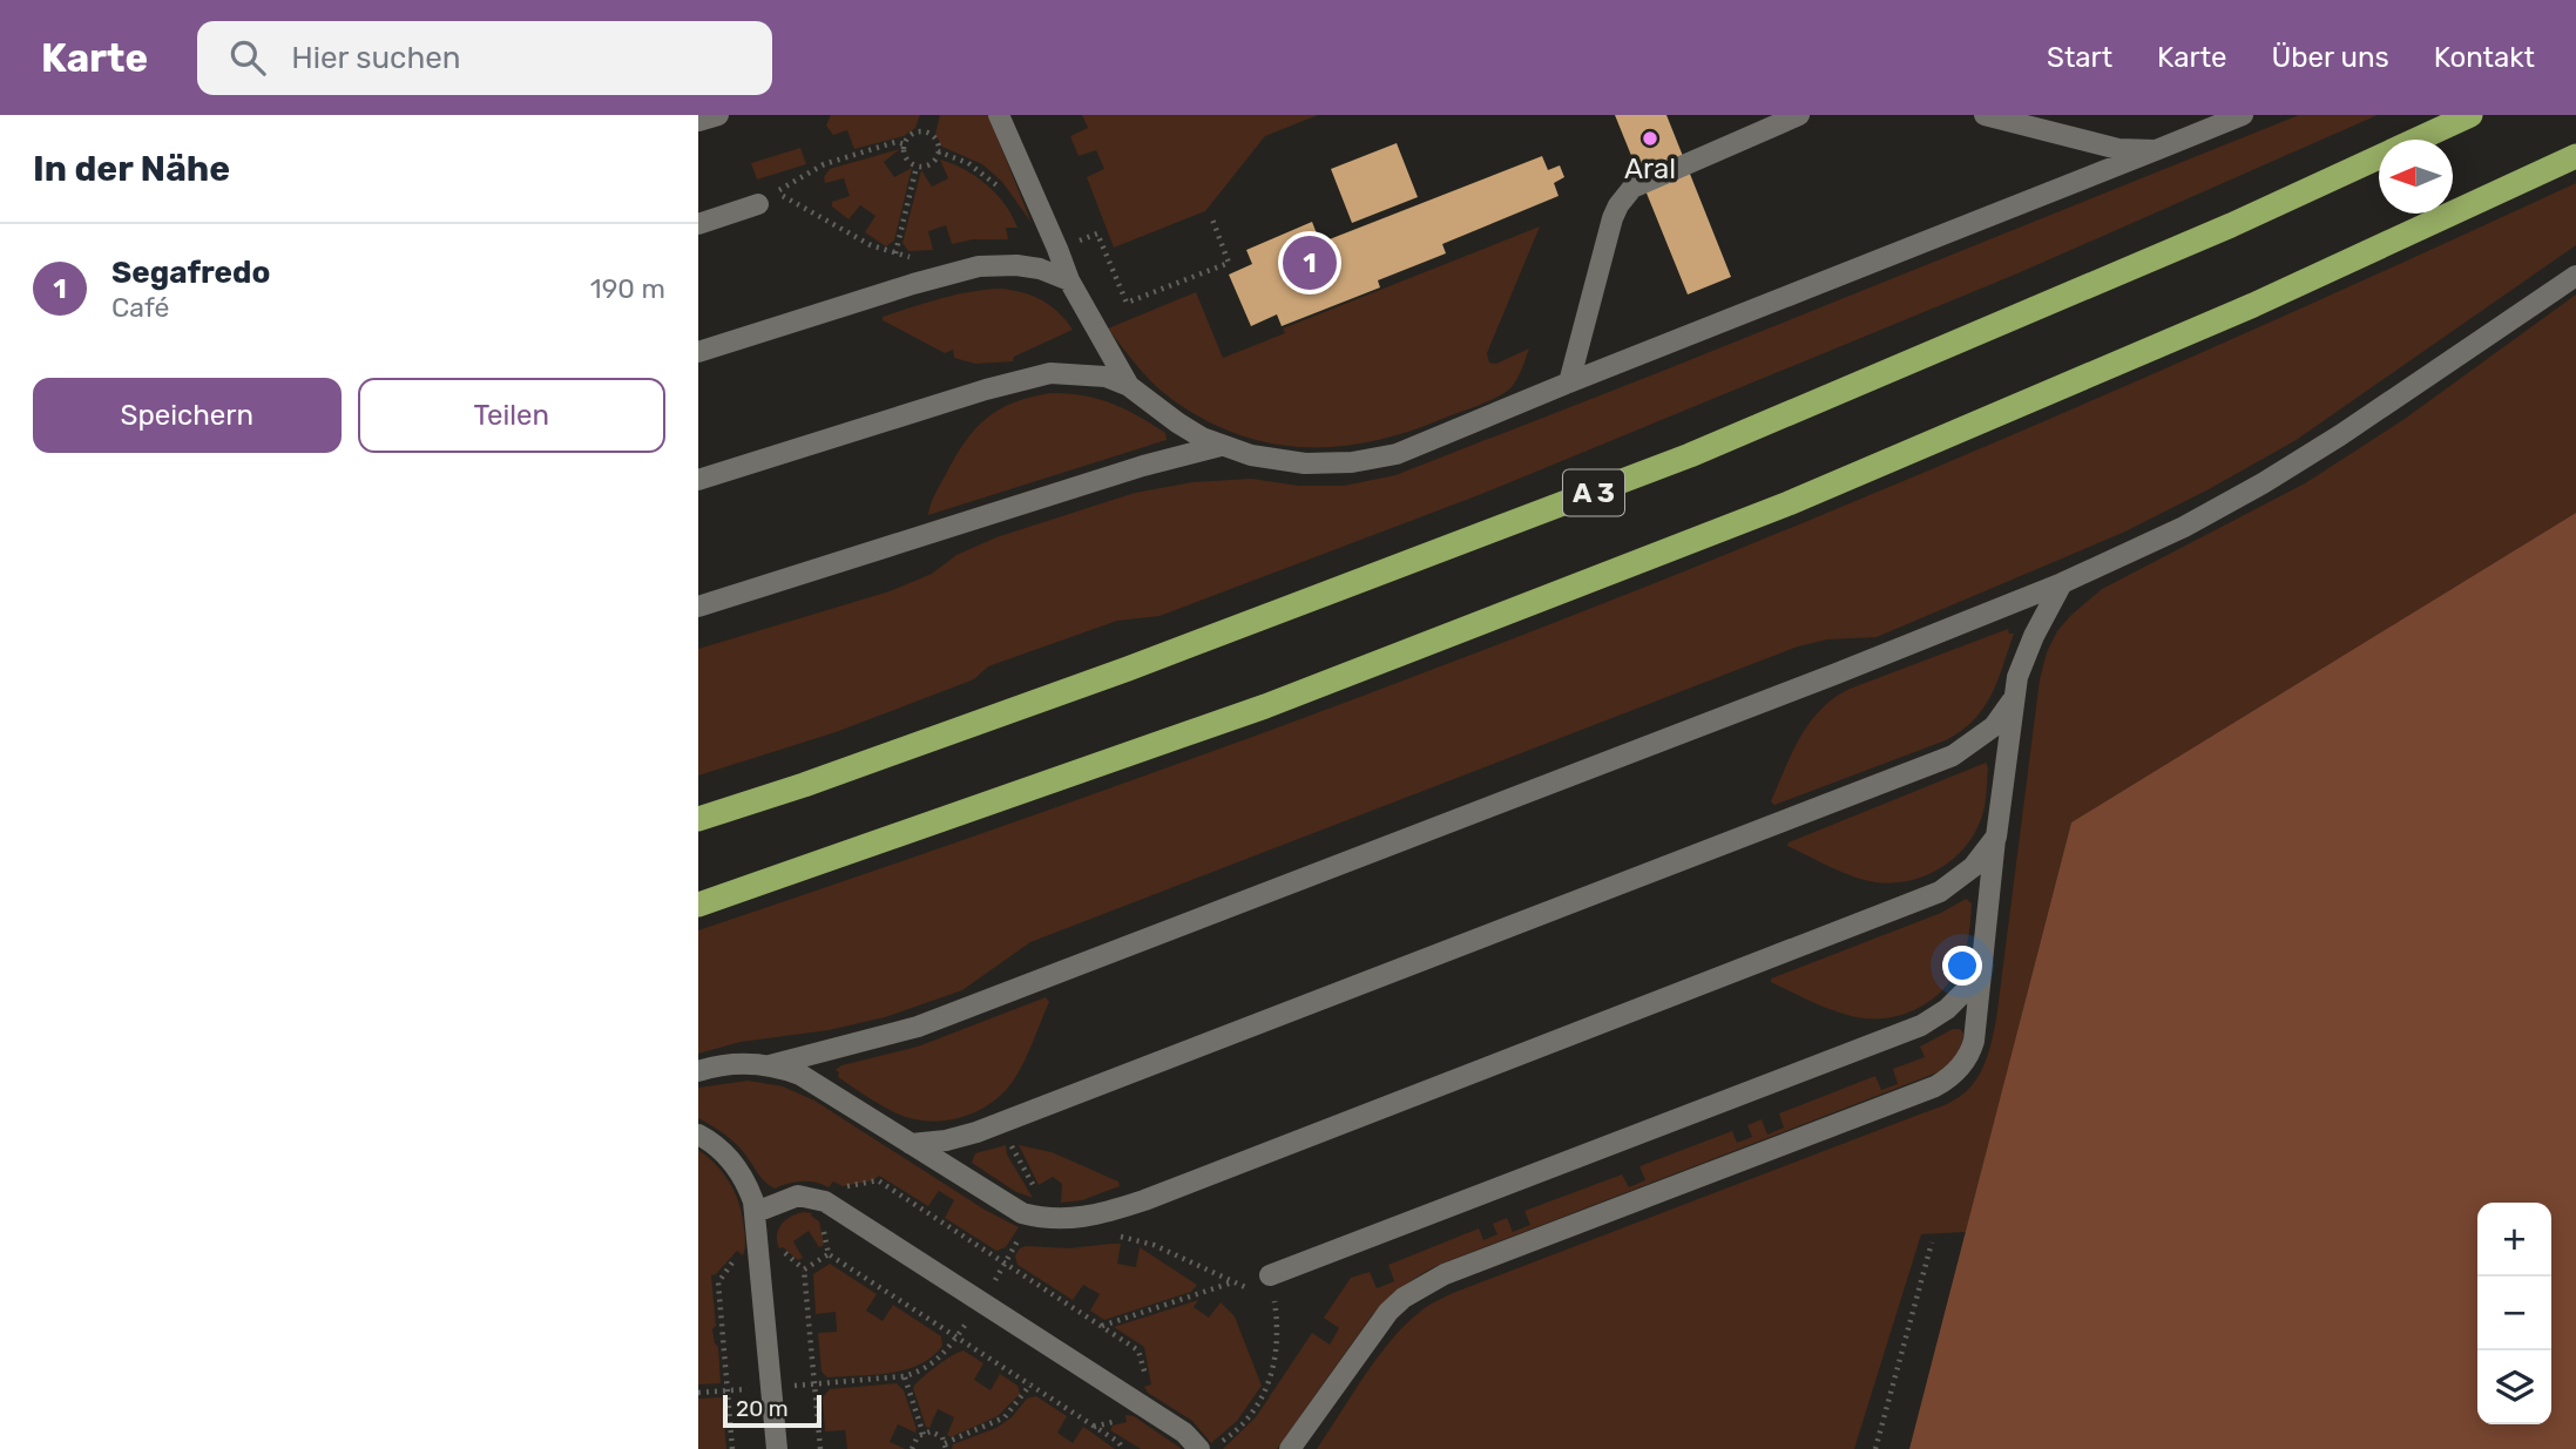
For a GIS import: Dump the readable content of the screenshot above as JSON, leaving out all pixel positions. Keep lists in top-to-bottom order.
{
  "streets": {
    "highway": ["A 3"]
  },
  "places": ["Aral"],
  "scale_bar": "20 m",
  "north": "left",
  "page": {
    "header": "Karte",
    "search": "Hier suchen",
    "nav": [
      "Start",
      "Karte",
      "Über uns",
      "Kontakt"
    ],
    "heading": "In der Nähe",
    "list": [
      {
        "mark": "1",
        "name": "Segafredo",
        "note": "Café",
        "value": "190 m"
      }
    ],
    "pins": "1",
    "buttons": ["Speichern", "Teilen"],
    "map_buttons": ["+", "−"],
    "scale": "20 m"
  }
}
